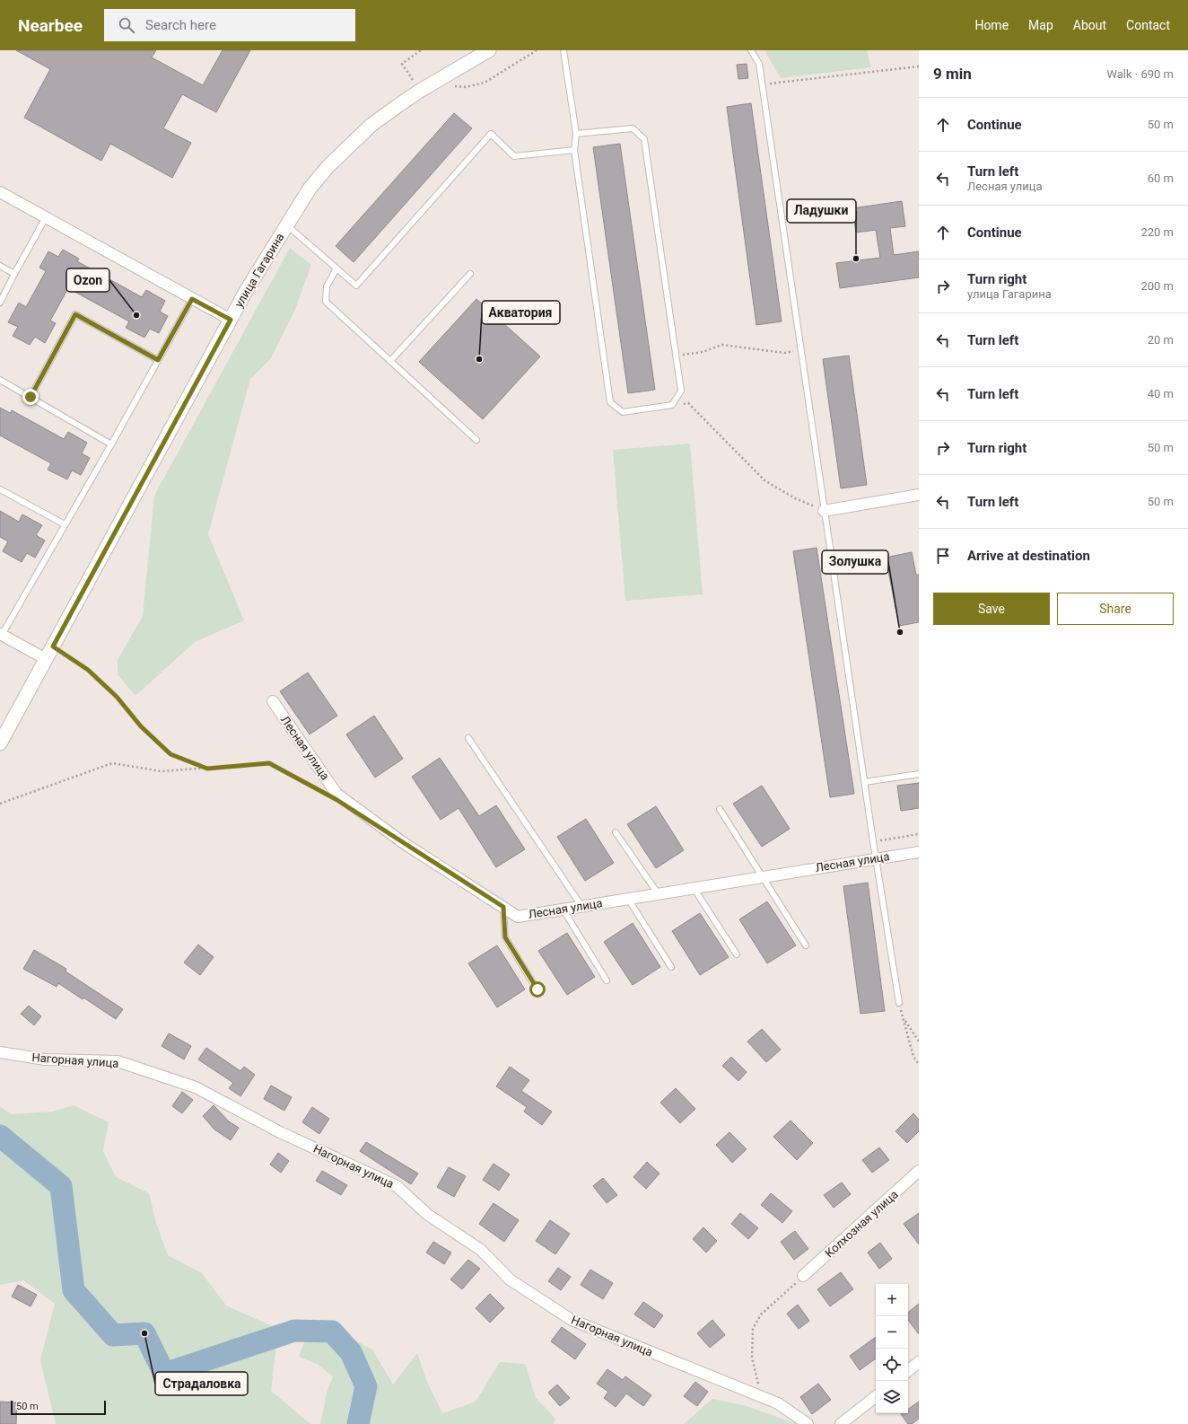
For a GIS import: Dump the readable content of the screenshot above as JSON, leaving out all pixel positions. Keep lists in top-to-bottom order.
{
  "streets": {
    "street": [
      "улица Гагарина",
      "Лесная улица",
      "Нагорная улица",
      "Колхозная улица"
    ]
  },
  "places": [
    "Ладушки",
    "Ozon",
    "Акватория",
    "Золушка",
    "Страдаловка"
  ],
  "scale_bar": "50 m",
  "page": {
    "header": "Nearbee",
    "search": "Search here",
    "nav": [
      "Home",
      "Map",
      "About",
      "Contact"
    ],
    "heading": ["9 min", "Walk · 690 m"],
    "list": [
      ["Continue", "50 m"],
      ["Turn left", "Лесная улица", "60 m"],
      ["Continue", "220 m"],
      ["Turn right", "улица Гагарина", "200 m"],
      ["Turn left", "20 m"],
      ["Turn left", "40 m"],
      ["Turn right", "50 m"],
      ["Turn left", "50 m"],
      "Arrive at destination"
    ],
    "buttons": ["Save", "Share"],
    "map_buttons": ["+", "−"],
    "scale": "50 m"
  }
}
